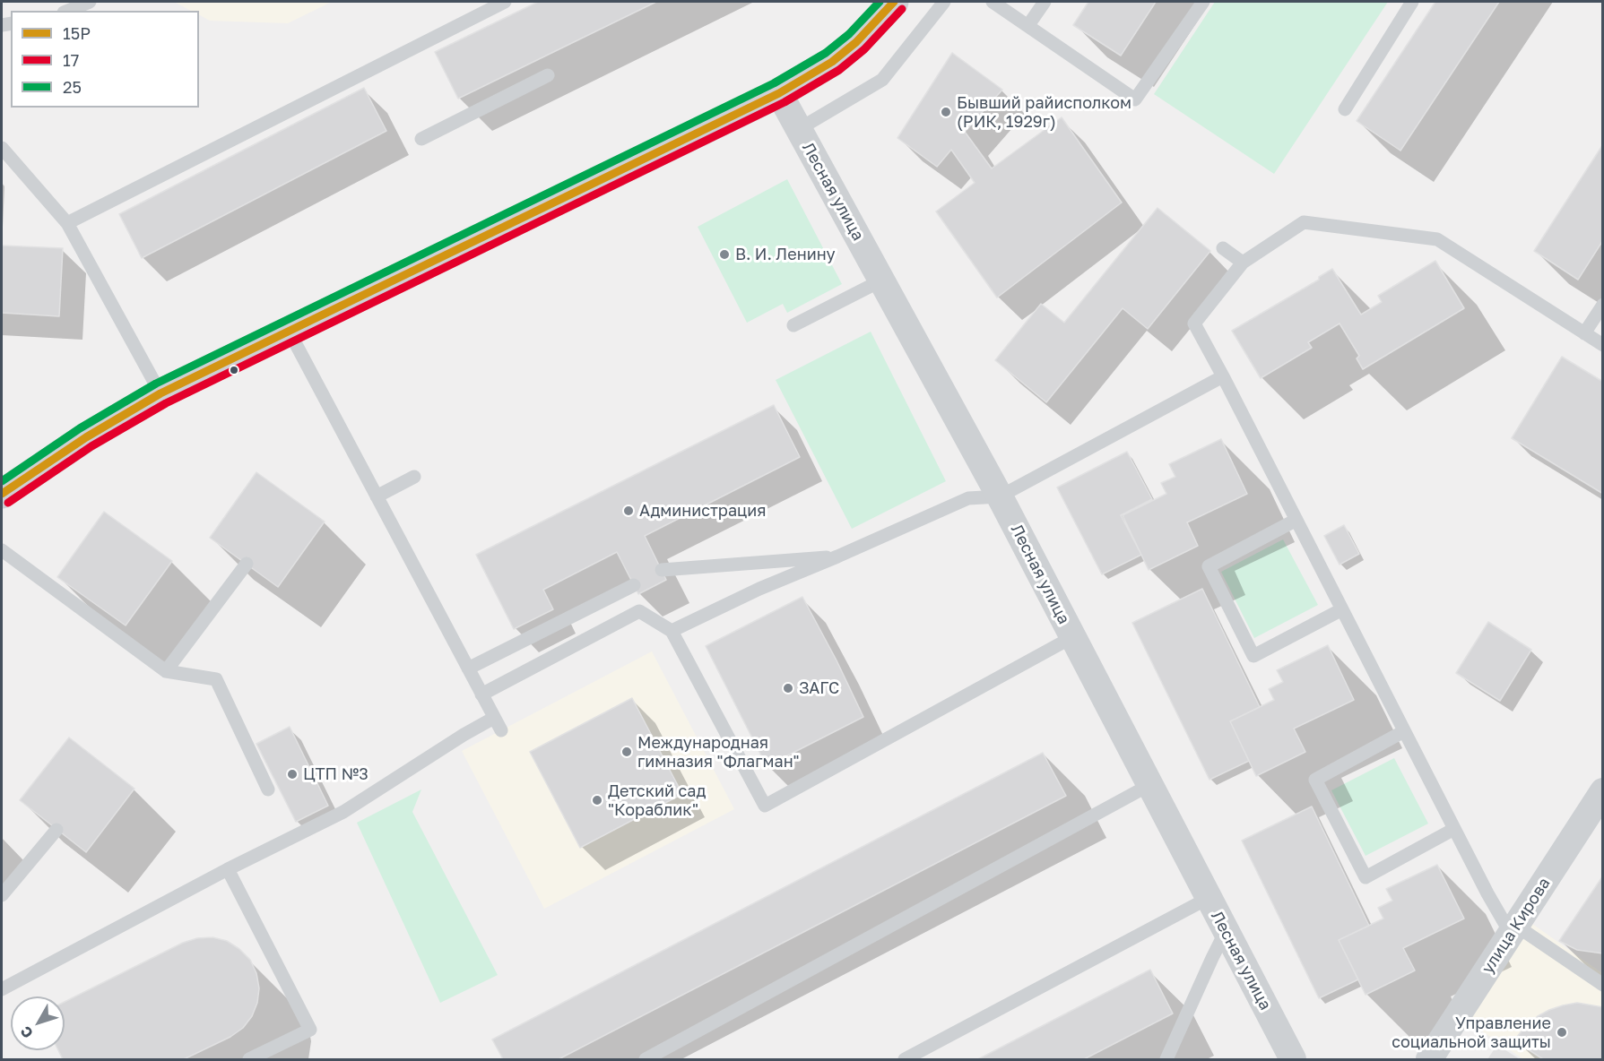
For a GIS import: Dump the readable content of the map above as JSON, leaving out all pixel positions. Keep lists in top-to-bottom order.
{
  "streets": {
    "street": ["Лесная улица", "улица Кирова"]
  },
  "places": [
    "Бывший райисполком (РИК, 1929г)",
    "В. И. Ленину",
    "Администрация",
    "ЗАГС",
    "Международная гимназия \"Флагман\"",
    "ЦТП №3",
    "Детский сад \"Кораблик\"",
    "Управление социальной защиты"
  ],
  "lines": ["transit line 15Р", "transit line 25", "transit line 17"],
  "legend": ["15Р", "17", "25"],
  "north": "bottom left"
}
